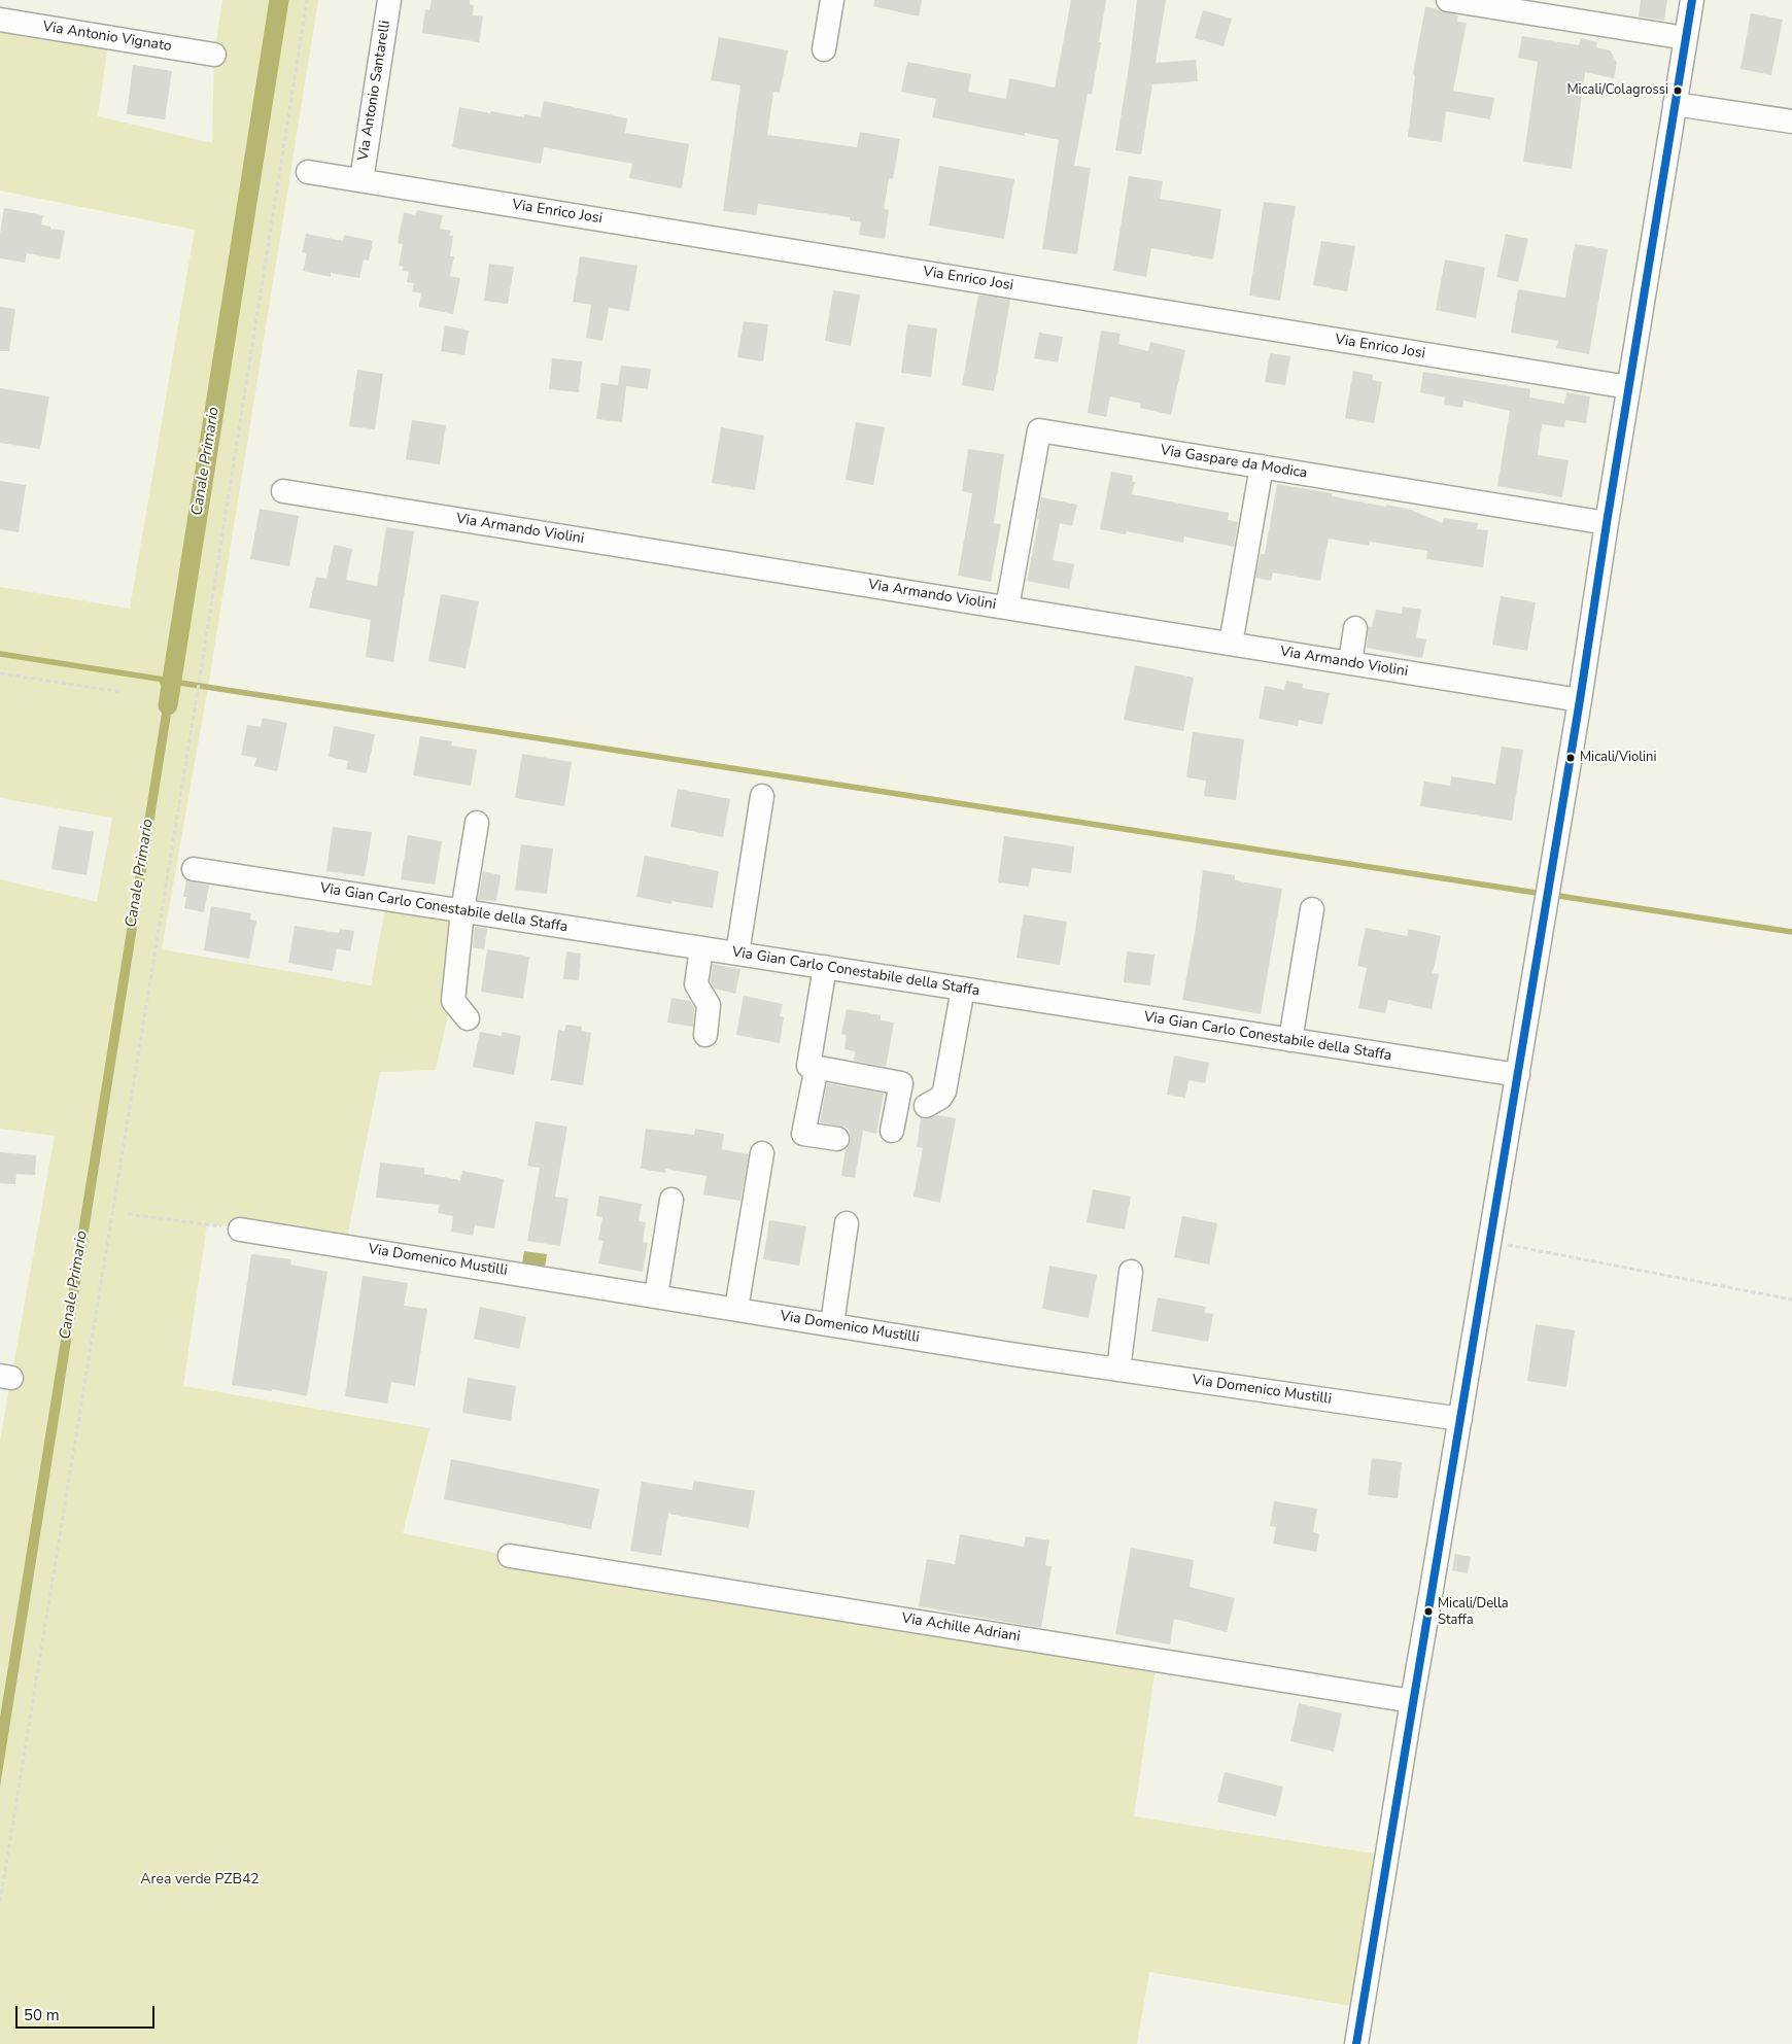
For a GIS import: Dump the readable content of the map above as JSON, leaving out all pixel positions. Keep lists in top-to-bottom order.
{
  "streets": {
    "street": [
      "Via Antonio Vignato",
      "Via Antonio Santarelli",
      "Via Enrico Josi",
      "Via Gaspare da Modica",
      "Via Armando Violini",
      "Via Gian Carlo Conestabile della Staffa",
      "Via Domenico Mustilli",
      "Via Achille Adriani"
    ]
  },
  "crossings": [
    ["Via Antonio Santarelli", "Via Enrico Josi"],
    ["Via Gaspare da Modica", "Via Armando Violini"]
  ],
  "water": ["Canale Primario"],
  "parks": ["Area verde PZB42"],
  "places": ["Micali/Colagrossi", "Micali/Violini", "Micali/Della Staffa"],
  "scale_bar": "50 m"
}
